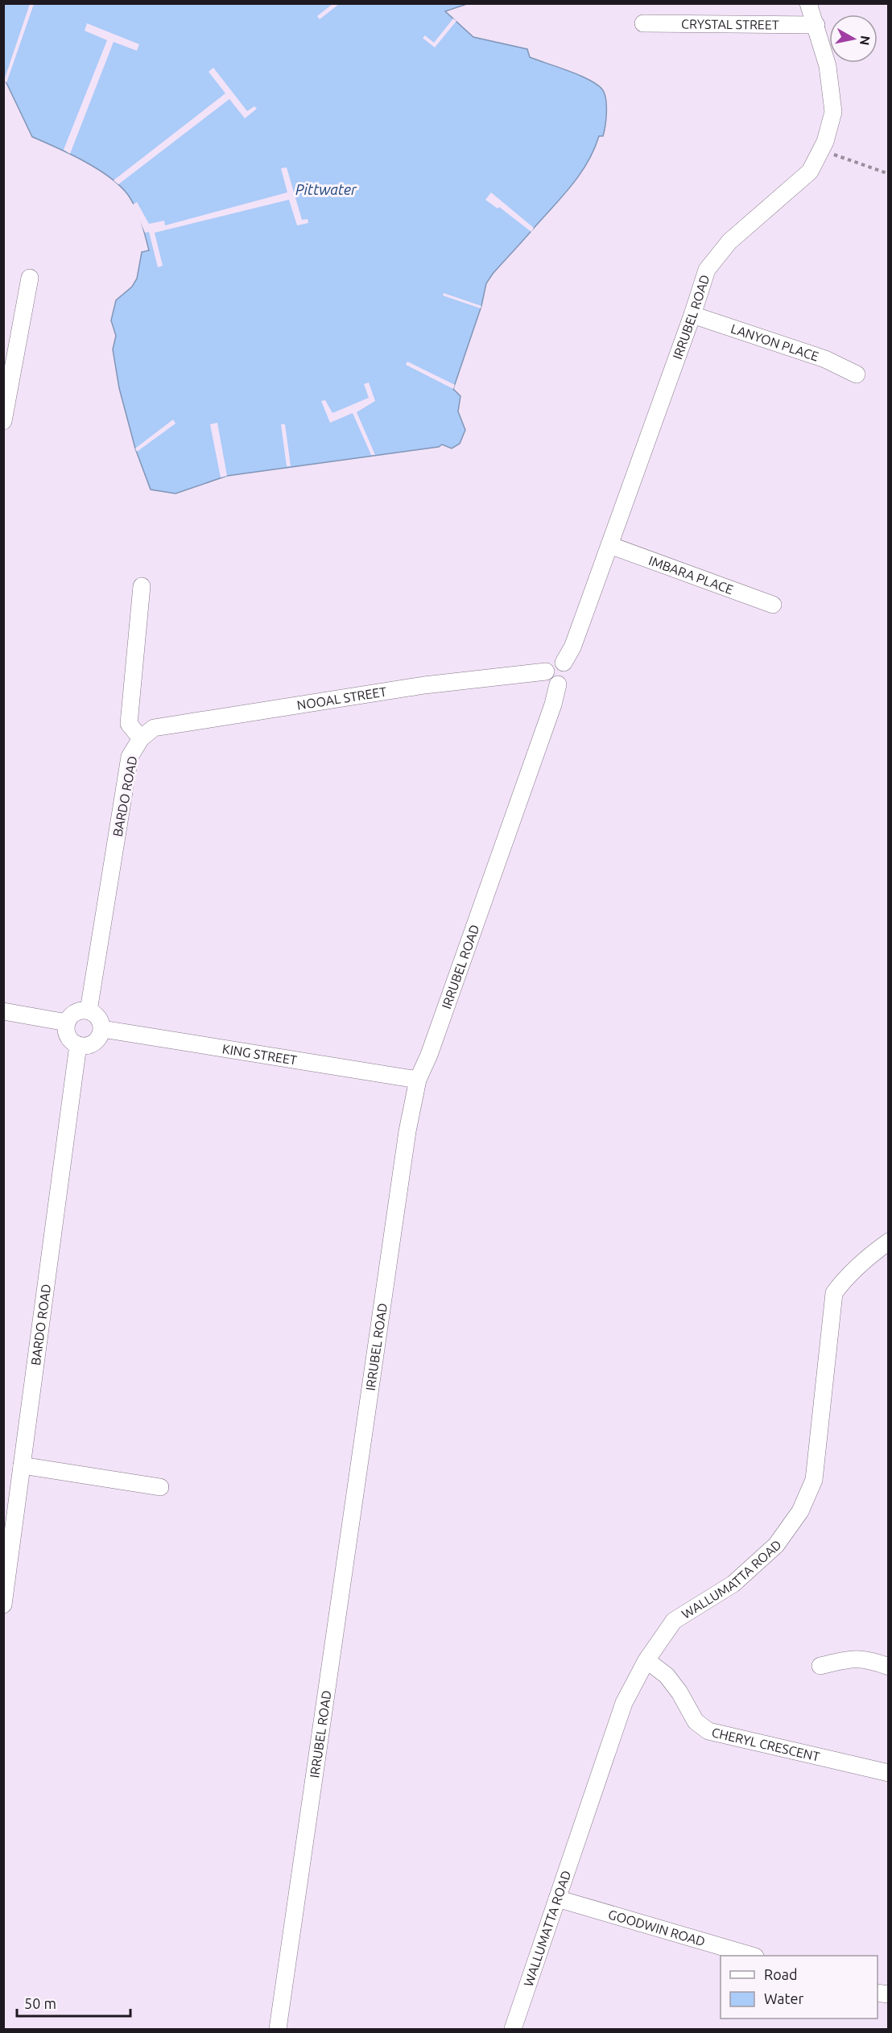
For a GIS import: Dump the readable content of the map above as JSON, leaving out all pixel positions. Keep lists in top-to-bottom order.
{
  "streets": {
    "street": [
      "CRYSTAL STREET",
      "IRRUBEL ROAD",
      "LANYON PLACE",
      "IMBARA PLACE",
      "NOOAL STREET",
      "BARDO ROAD",
      "KING STREET",
      "WALLUMATTA ROAD",
      "CHERYL CRESCENT",
      "GOODWIN ROAD"
    ]
  },
  "crossings": [
    ["CRYSTAL STREET", "IRRUBEL ROAD"],
    ["IRRUBEL ROAD", "LANYON PLACE"],
    ["IRRUBEL ROAD", "IMBARA PLACE"],
    ["IRRUBEL ROAD", "NOOAL STREET"],
    ["IRRUBEL ROAD", "KING STREET"],
    ["NOOAL STREET", "BARDO ROAD"],
    ["BARDO ROAD", "KING STREET"],
    ["WALLUMATTA ROAD", "CHERYL CRESCENT"],
    ["WALLUMATTA ROAD", "GOODWIN ROAD"]
  ],
  "water": ["Pittwater"],
  "legend": ["Road", "Water"],
  "scale_bar": "50 m",
  "north": "right"
}
